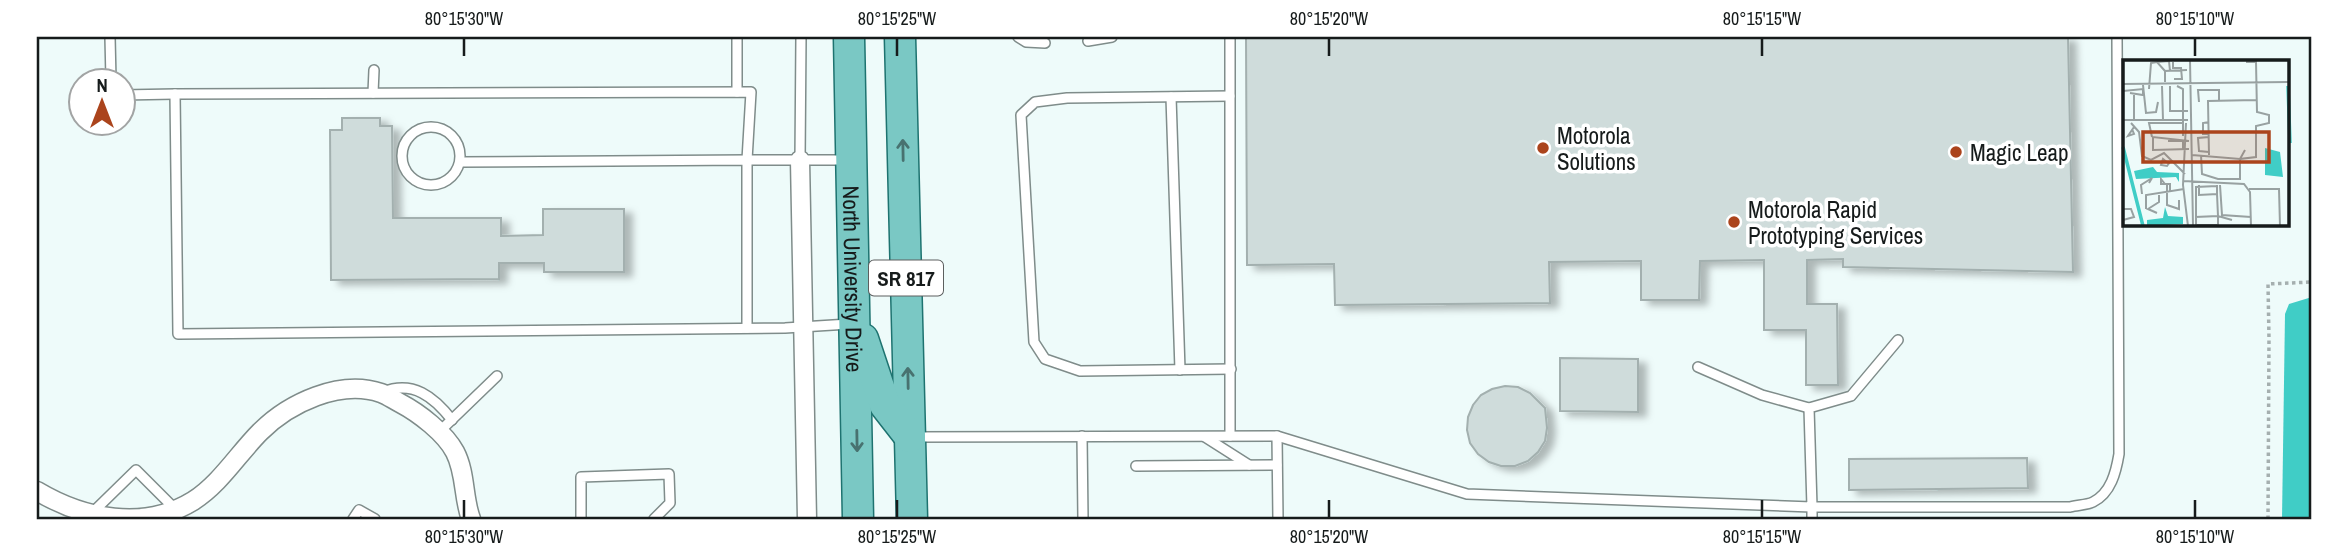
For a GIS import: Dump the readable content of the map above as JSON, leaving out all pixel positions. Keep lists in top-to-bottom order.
{
  "streets": {
    "main road": ["North University Drive", "SR 817"]
  },
  "places": ["Motorola Solutions", "Magic Leap", "Motorola Rapid Prototyping Services"],
  "north": "top",
  "coordinates": [
    "80°15'30\"W",
    "80°15'25\"W",
    "80°15'20\"W",
    "80°15'15\"W",
    "80°15'10\"W"
  ]
}
